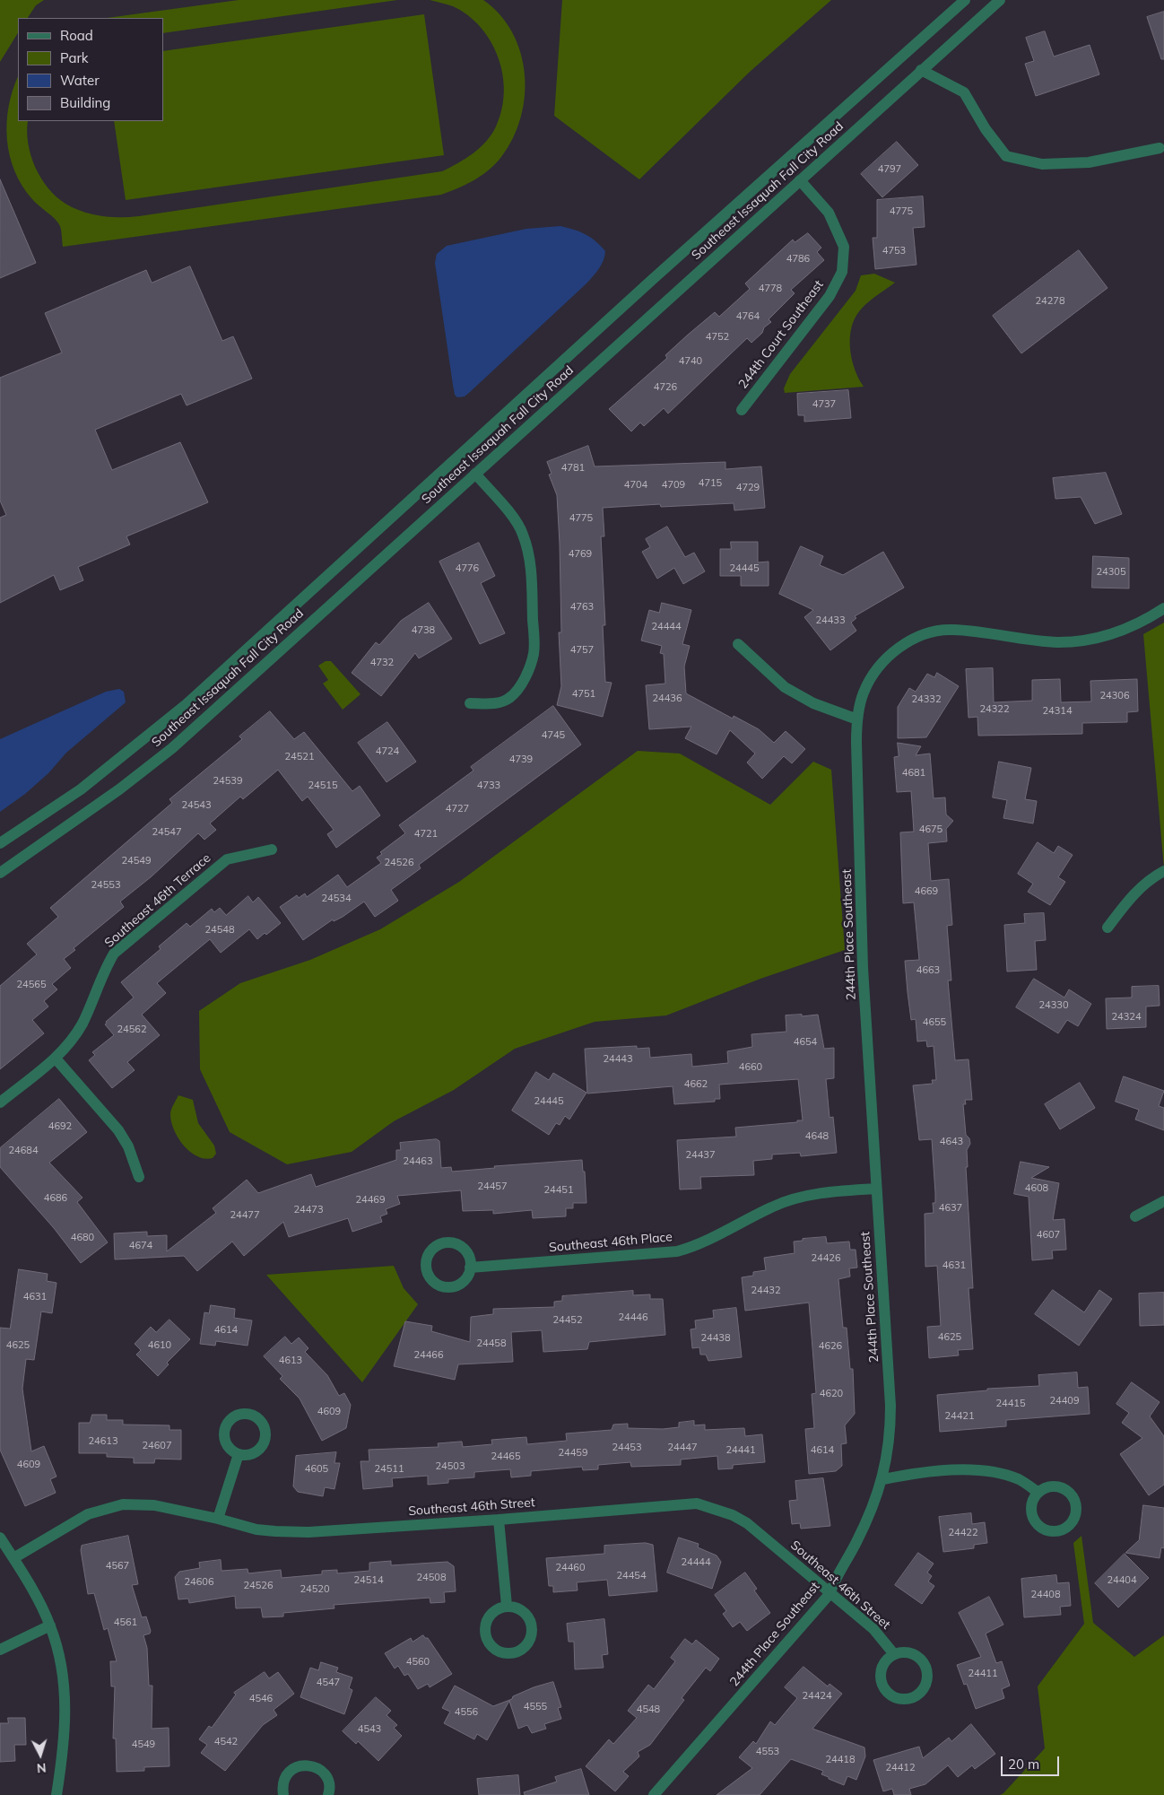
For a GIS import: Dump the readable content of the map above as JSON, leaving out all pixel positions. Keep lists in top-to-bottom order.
{
  "streets": {
    "street": [
      "Southeast Issaquah Fall City Road",
      "244th Court Southeast",
      "Southeast 46th Terrace",
      "244th Place Southeast",
      "Southeast 46th Place",
      "Southeast 46th Street"
    ]
  },
  "crossings": [
    ["Southeast Issaquah Fall City Road", "244th Court Southeast"],
    ["244th Place Southeast", "Southeast 46th Place"],
    ["244th Place Southeast", "Southeast 46th Street"]
  ],
  "house_numbers": [
    "4797",
    "4775",
    "4753",
    "4786",
    "4778",
    "24278",
    "4764",
    "4752",
    "4740",
    "4726",
    "4737",
    "4781",
    "4715",
    "4704",
    "4709",
    "4729",
    "4775",
    "4769",
    "4776",
    "24445",
    "24305",
    "4763",
    "24433",
    "24444",
    "4738",
    "4757",
    "4732",
    "4751",
    "24306",
    "24436",
    "24332",
    "24322",
    "24314",
    "4745",
    "4724",
    "24521",
    "4739",
    "4681",
    "24539",
    "24515",
    "4733",
    "24543",
    "4727",
    "4675",
    "24547",
    "4721",
    "24549",
    "24526",
    "24553",
    "4669",
    "24534",
    "24548",
    "4663",
    "24565",
    "24330",
    "24324",
    "4655",
    "24562",
    "4654",
    "24443",
    "4660",
    "4662",
    "24445",
    "4692",
    "4648",
    "4643",
    "24684",
    "24437",
    "24463",
    "24457",
    "4608",
    "24451",
    "4686",
    "24469",
    "4637",
    "24473",
    "24477",
    "4607",
    "4680",
    "4674",
    "24426",
    "4631",
    "24432",
    "4631",
    "24446",
    "24452",
    "4614",
    "4625",
    "24438",
    "24458",
    "4625",
    "4610",
    "4626",
    "24466",
    "4613",
    "4620",
    "24409",
    "24415",
    "4609",
    "24421",
    "24613",
    "24607",
    "24453",
    "24447",
    "24441",
    "4614",
    "24459",
    "24465",
    "4609",
    "24503",
    "4605",
    "24511",
    "24422",
    "24444",
    "4567",
    "24460",
    "24454",
    "24508",
    "24514",
    "24404",
    "24606",
    "24526",
    "24520",
    "24408",
    "4561",
    "4560",
    "24411",
    "4547",
    "24424",
    "4546",
    "4555",
    "4548",
    "4556",
    "4543",
    "4542",
    "4549",
    "4553",
    "24418",
    "24412"
  ],
  "legend": [
    "Road",
    "Park",
    "Water",
    "Building"
  ],
  "scale_bar": "20 m",
  "north": "bottom"
}
